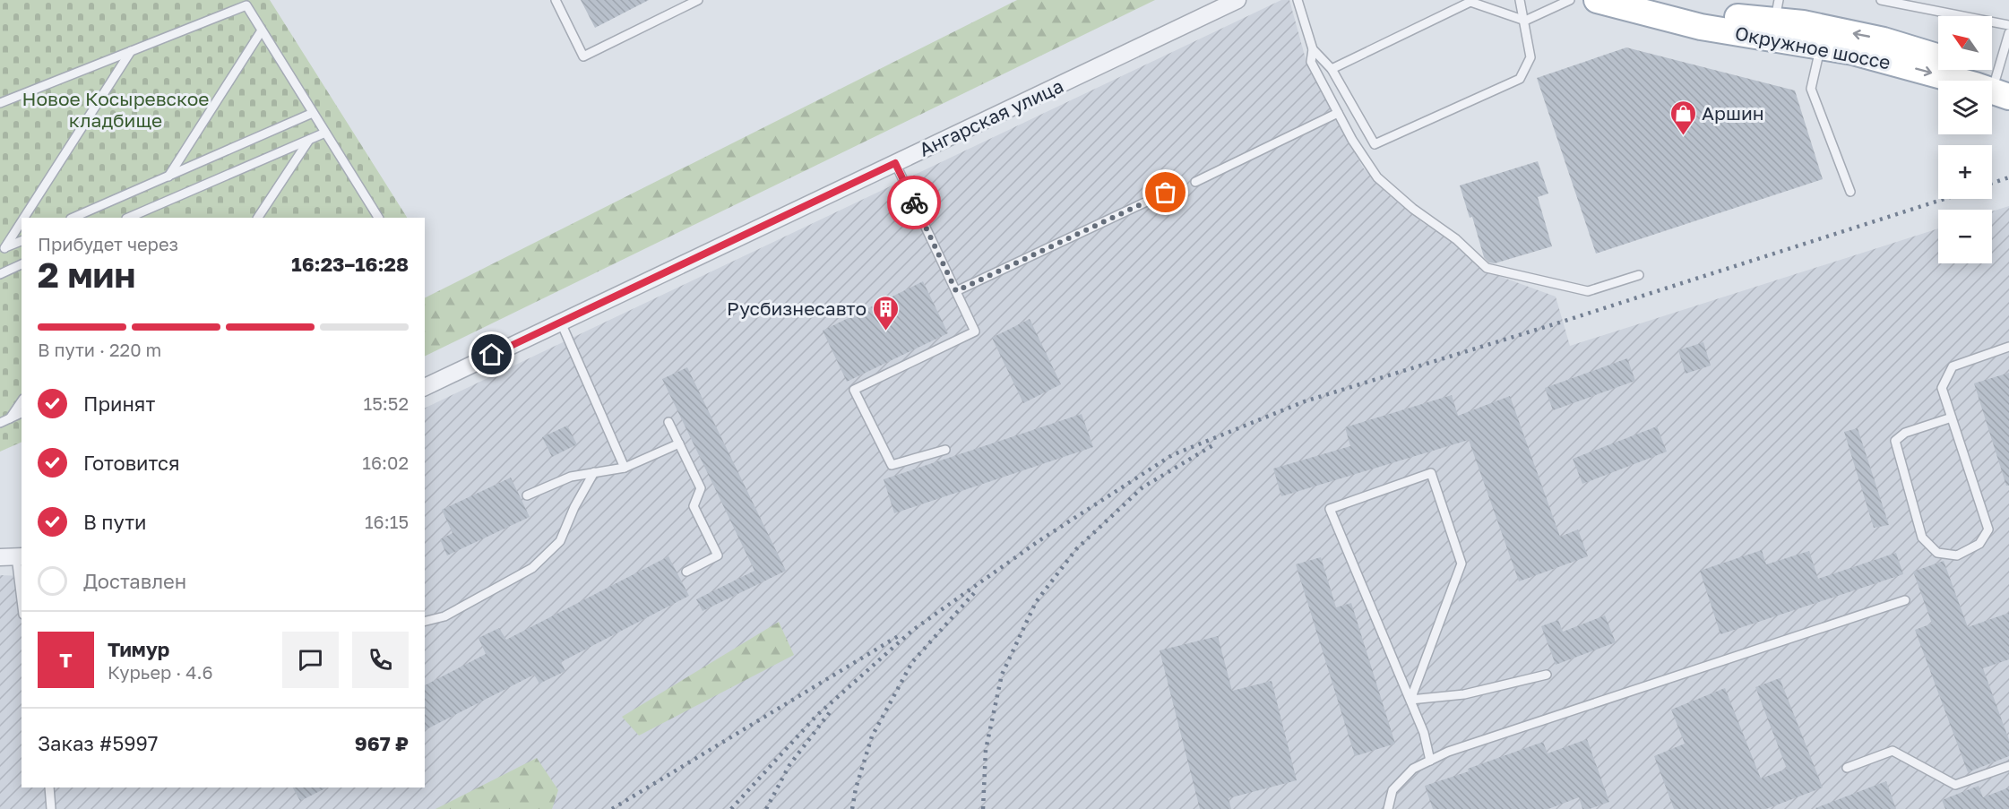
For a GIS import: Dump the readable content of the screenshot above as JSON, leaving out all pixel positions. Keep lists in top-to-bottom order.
{
  "streets": {
    "main road": ["Окружное шоссе"],
    "street": ["Ангарская улица"]
  },
  "parks": ["Новое Косыревское кладбище"],
  "places": {
    "shop": ["Аршин"],
    "building": ["Русбизнесавто"]
  },
  "north": "top left",
  "page": {
    "map_buttons": ["+", "−"],
    "heading": ["2 мин", "Прибудет через", "16:23–16:28"],
    "panel": [
      "Тимур",
      "Курьер · 4.6",
      "Заказ #5997",
      "967 ₽"
    ],
    "bar": "В пути · 220 m",
    "list": [
      ["Принят", "15:52"],
      ["Готовится", "16:02"],
      ["В пути", "16:15"],
      "Доставлен"
    ],
    "round": "Т"
  }
}
